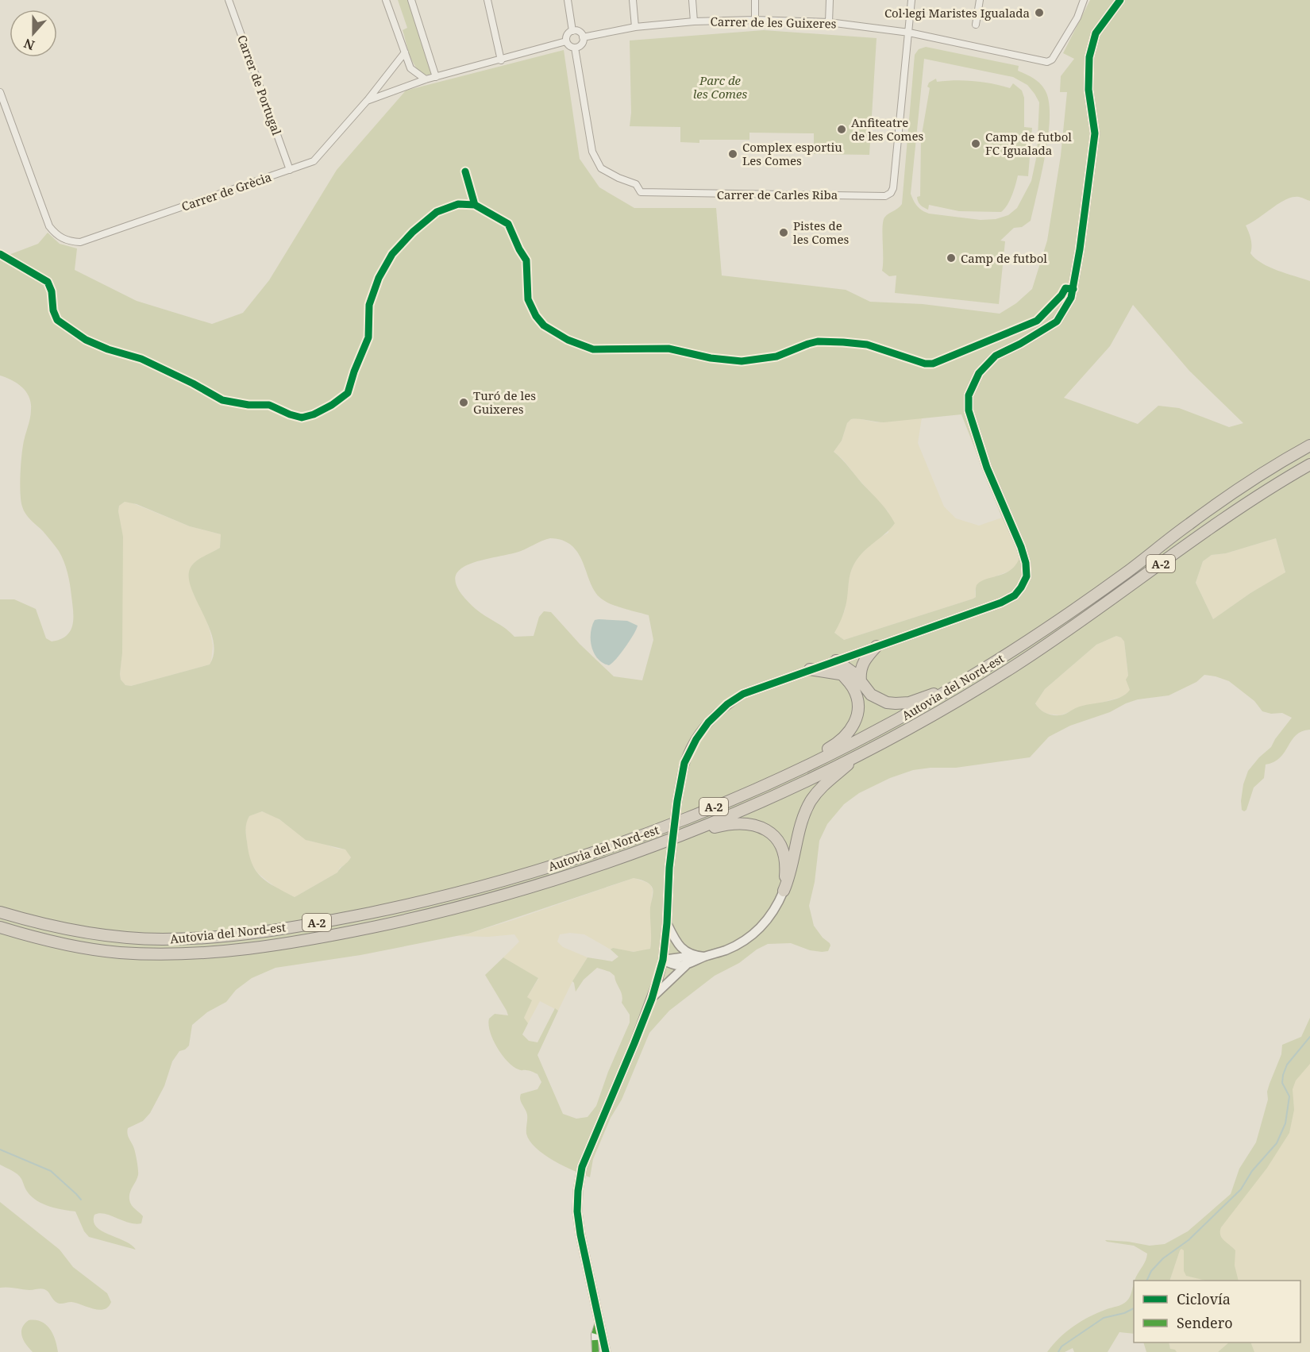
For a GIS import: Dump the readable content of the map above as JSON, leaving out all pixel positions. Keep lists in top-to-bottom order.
{
  "streets": {
    "highway": ["A-2", "Autovia del Nord-est"],
    "street": [
      "Carrer de les Guixeres",
      "Carrer de Portugal",
      "Carrer de Grècia",
      "Carrer de Carles Riba"
    ]
  },
  "crossings": [
    ["Carrer de les Guixeres", "Carrer de Carles Riba"],
    ["Carrer de Portugal", "Carrer de Grècia"]
  ],
  "parks": ["Parc de les Comes"],
  "places": [
    "Col·legi Maristes Igualada",
    "Anfiteatre de les Comes",
    "Camp de futbol FC Igualada",
    "Complex esportiu Les Comes",
    "Pistes de les Comes",
    "Camp de futbol",
    "Turó de les Guixeres"
  ],
  "legend": ["Ciclovía", "Sendero"],
  "north": "bottom"
}
